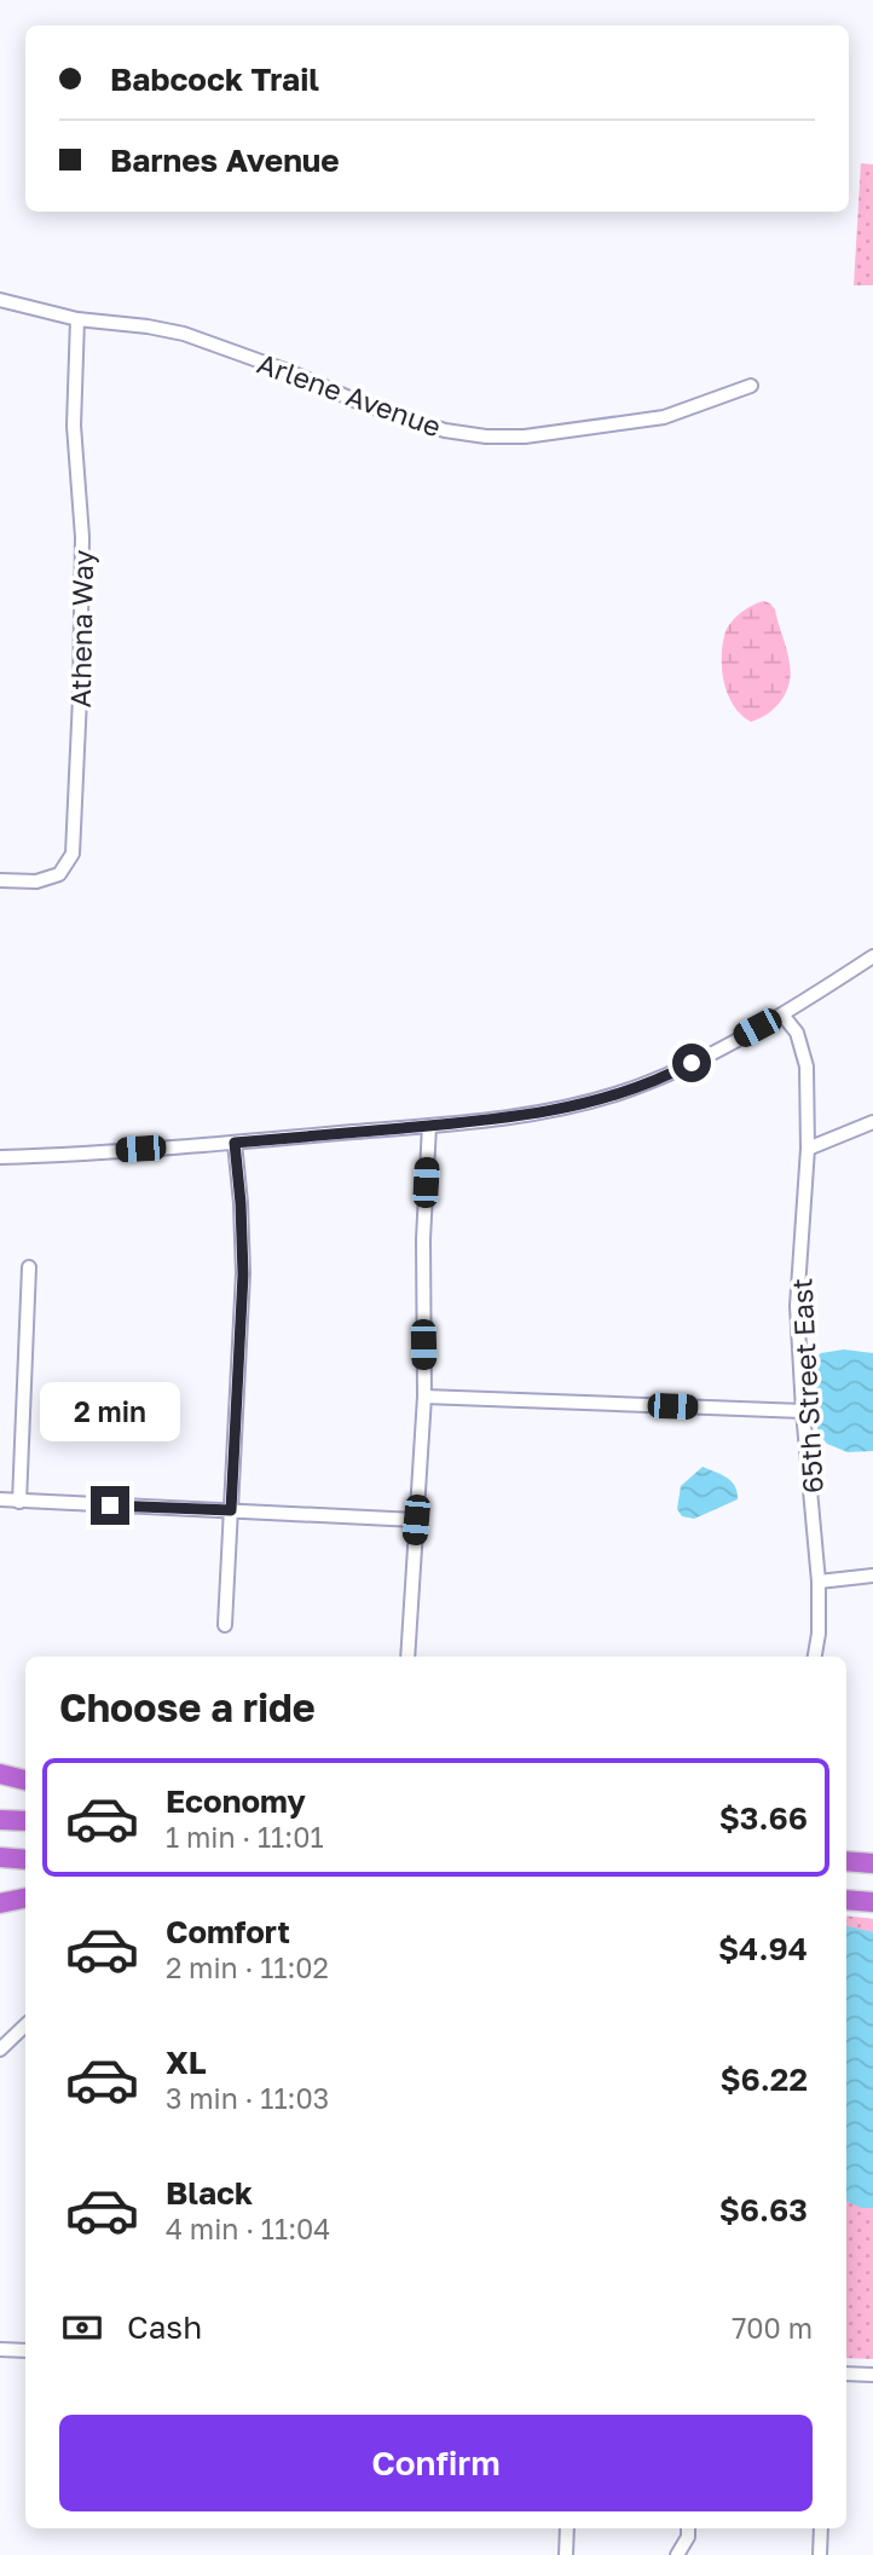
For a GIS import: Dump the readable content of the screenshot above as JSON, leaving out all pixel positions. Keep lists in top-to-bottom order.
{
  "streets": {
    "street": ["Arlene Avenue", "Athena Way", "65th Street East"]
  },
  "crossings": [
    ["Arlene Avenue", "Athena Way"]
  ],
  "page": {
    "banner": ["Babcock Trail", "Barnes Avenue"],
    "bubble": "2 min",
    "heading": "Choose a ride",
    "list": [
      {
        "name": "Economy",
        "note": "1 min · 11:01",
        "value": "$3.66"
      },
      {
        "name": "Comfort",
        "note": "2 min · 11:02",
        "value": "$4.94"
      },
      {
        "name": "XL",
        "note": "3 min · 11:03",
        "value": "$6.22"
      },
      {
        "name": "Black",
        "note": "4 min · 11:04",
        "value": "$6.63"
      }
    ],
    "pay": ["Cash", "700 m"],
    "buttons": "Confirm"
  }
}
